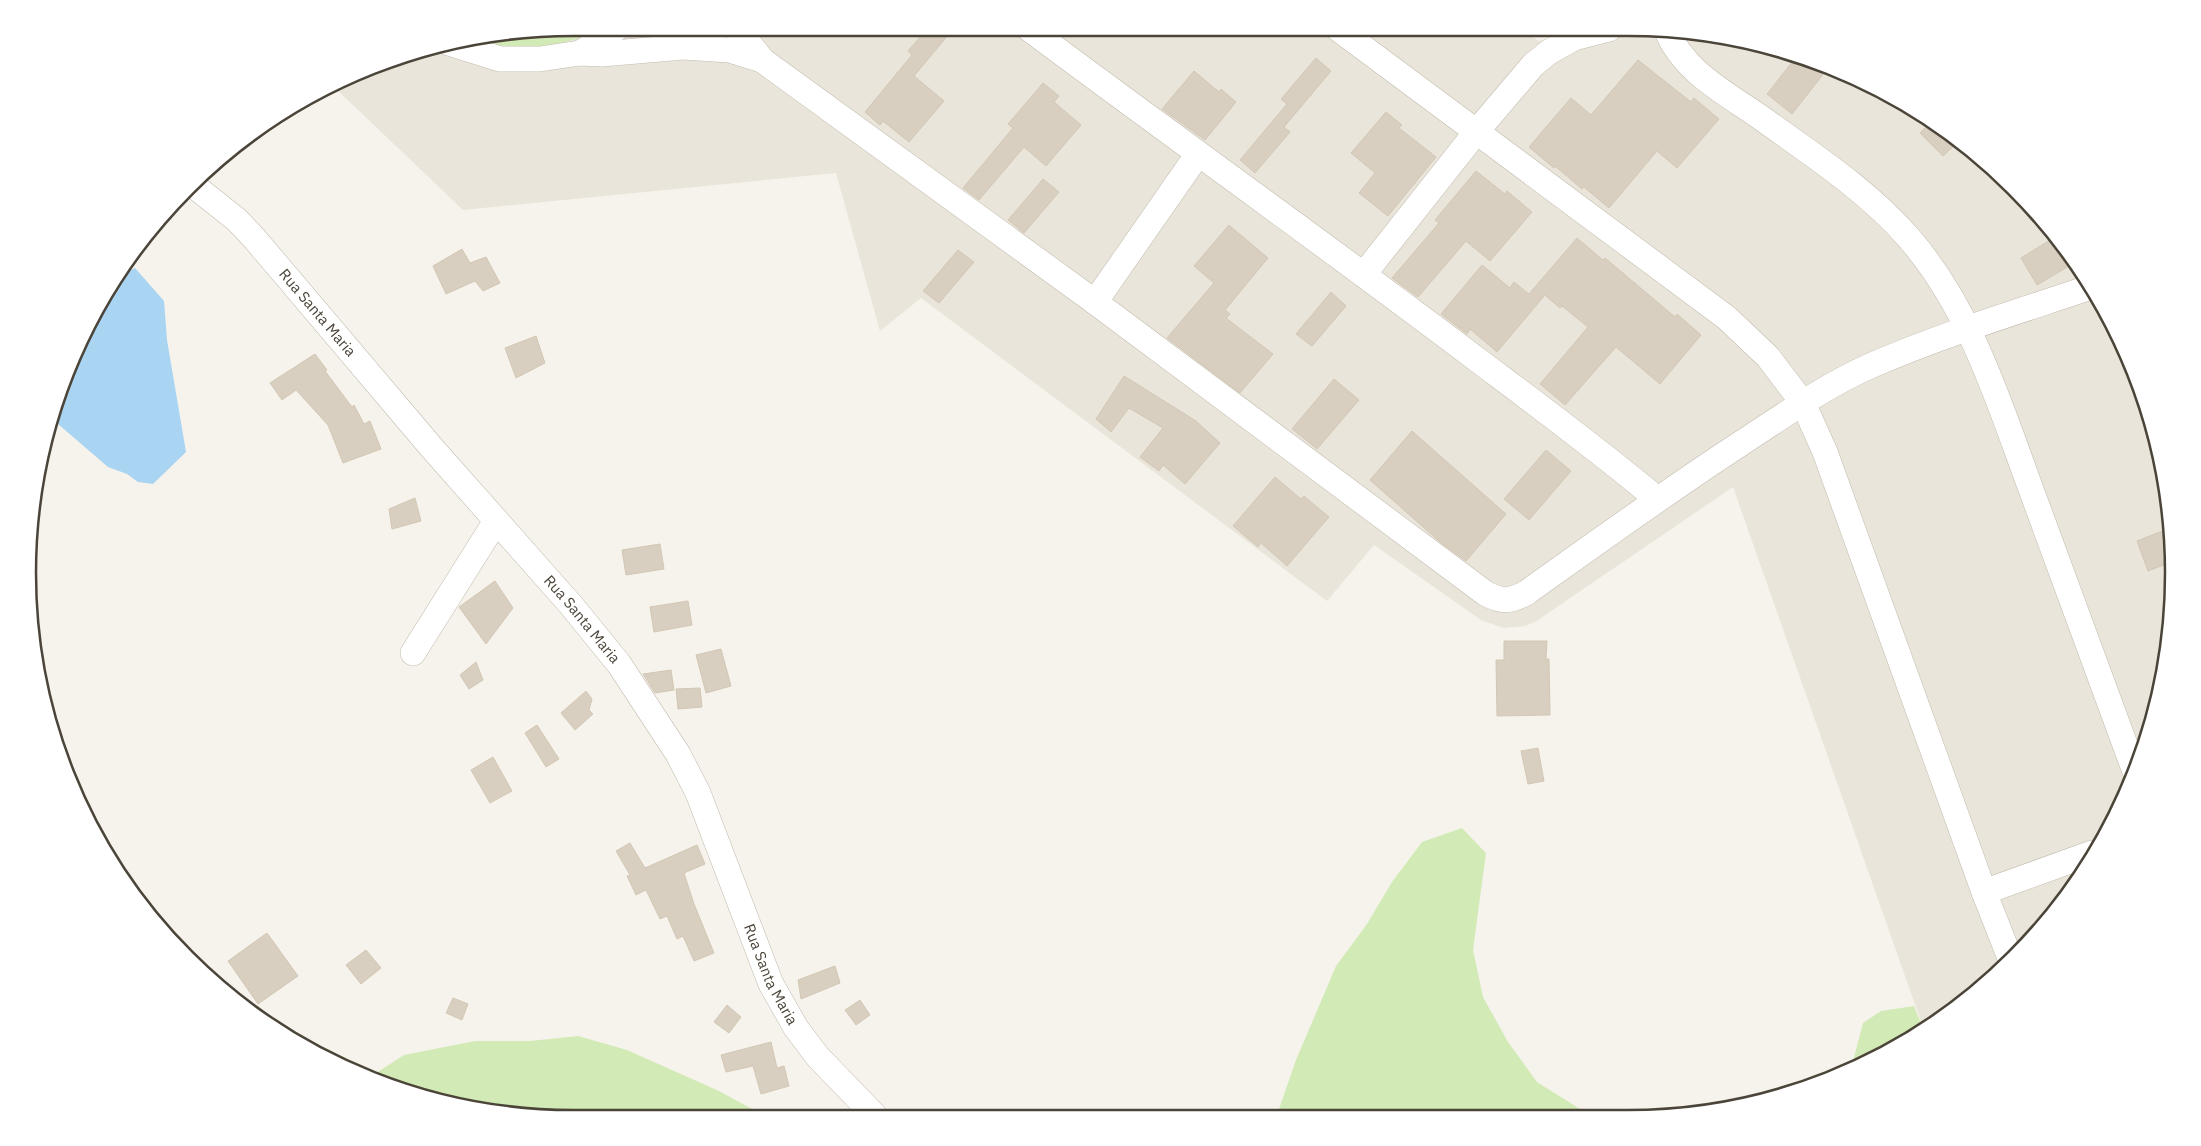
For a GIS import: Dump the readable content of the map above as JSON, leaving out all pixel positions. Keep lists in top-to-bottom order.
{
  "streets": {
    "street": ["Rua Santa Maria"]
  }
}
